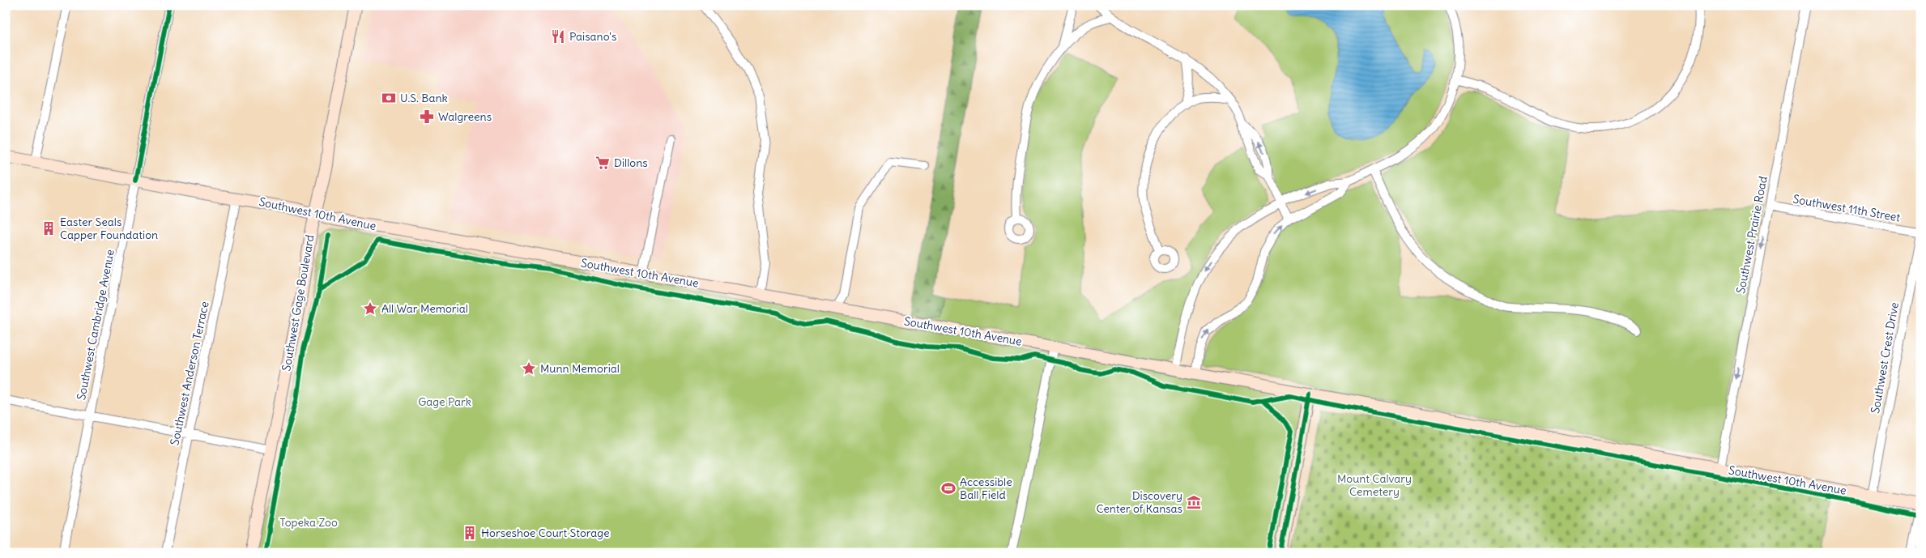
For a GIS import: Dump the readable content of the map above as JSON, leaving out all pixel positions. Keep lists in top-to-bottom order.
{
  "streets": {
    "main road": ["Southwest 10th Avenue", "Southwest Gage Boulevard"],
    "street": [
      "Southwest 11th Street",
      "Southwest Prairie Road",
      "Southwest Cambridge Avenue",
      "Southwest Crest Drive",
      "Southwest Anderson Terrace"
    ]
  },
  "crossings": [
    ["Southwest 11th Street", "Southwest Prairie Road"],
    ["Southwest 11th Street", "Southwest Crest Drive"],
    ["Southwest 10th Avenue", "Southwest Prairie Road"],
    ["Southwest 10th Avenue", "Southwest Gage Boulevard"],
    ["Southwest 10th Avenue", "Southwest Cambridge Avenue"],
    ["Southwest 10th Avenue", "Southwest Crest Drive"],
    ["Southwest 10th Avenue", "Southwest Anderson Terrace"]
  ],
  "one_way": ["Southwest Prairie Road"],
  "parks": ["Gage Park", "Mount Calvary Cemetery", "Topeka Zoo"],
  "places": {
    "restaurant": ["Paisano's"],
    "bank": ["U.S. Bank"],
    "pharmacy": ["Walgreens"],
    "supermarket": ["Dillons"],
    "building": ["Easter Seals Capper Foundation", "Horseshoe Court Storage"],
    "place": ["All War Memorial", "Munn Memorial"],
    "sports": ["Accessible Ball Field"],
    "museum": ["Discovery Center of Kansas"]
  }
}
